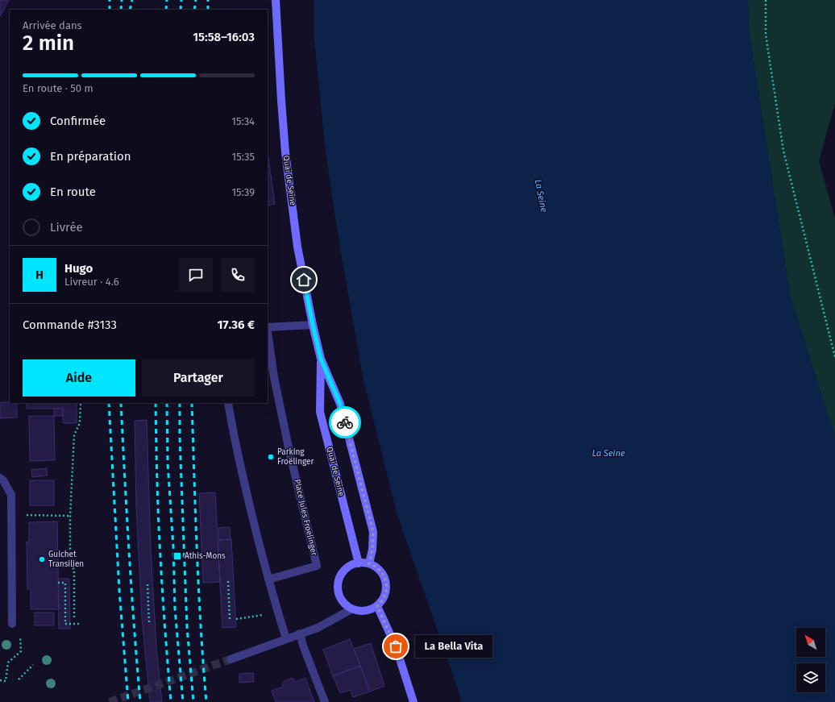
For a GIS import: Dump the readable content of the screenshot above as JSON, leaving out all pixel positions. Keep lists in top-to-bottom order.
{
  "streets": {
    "main road": ["Quai de Seine"],
    "street": ["Place Jules Froelinger"]
  },
  "water": ["La Seine"],
  "places": {
    "other": ["Parking Froëlinger", "Guichet Transilien", "La Bella Vita"],
    "transit": ["Athis-Mons"]
  },
  "north": "top left",
  "page": {
    "heading": ["2 min", "Arrivée dans", "15:58–16:03"],
    "panel": [
      "Hugo",
      "Livreur · 4.6",
      "Commande #3133",
      "17.36 €"
    ],
    "bar": "En route · 50 m",
    "list": [
      ["Confirmée", "15:34"],
      ["En préparation", "15:35"],
      ["En route", "15:39"],
      "Livrée"
    ],
    "round": "H",
    "buttons": ["Aide", "Partager"],
    "bubble": "La Bella Vita"
  }
}
